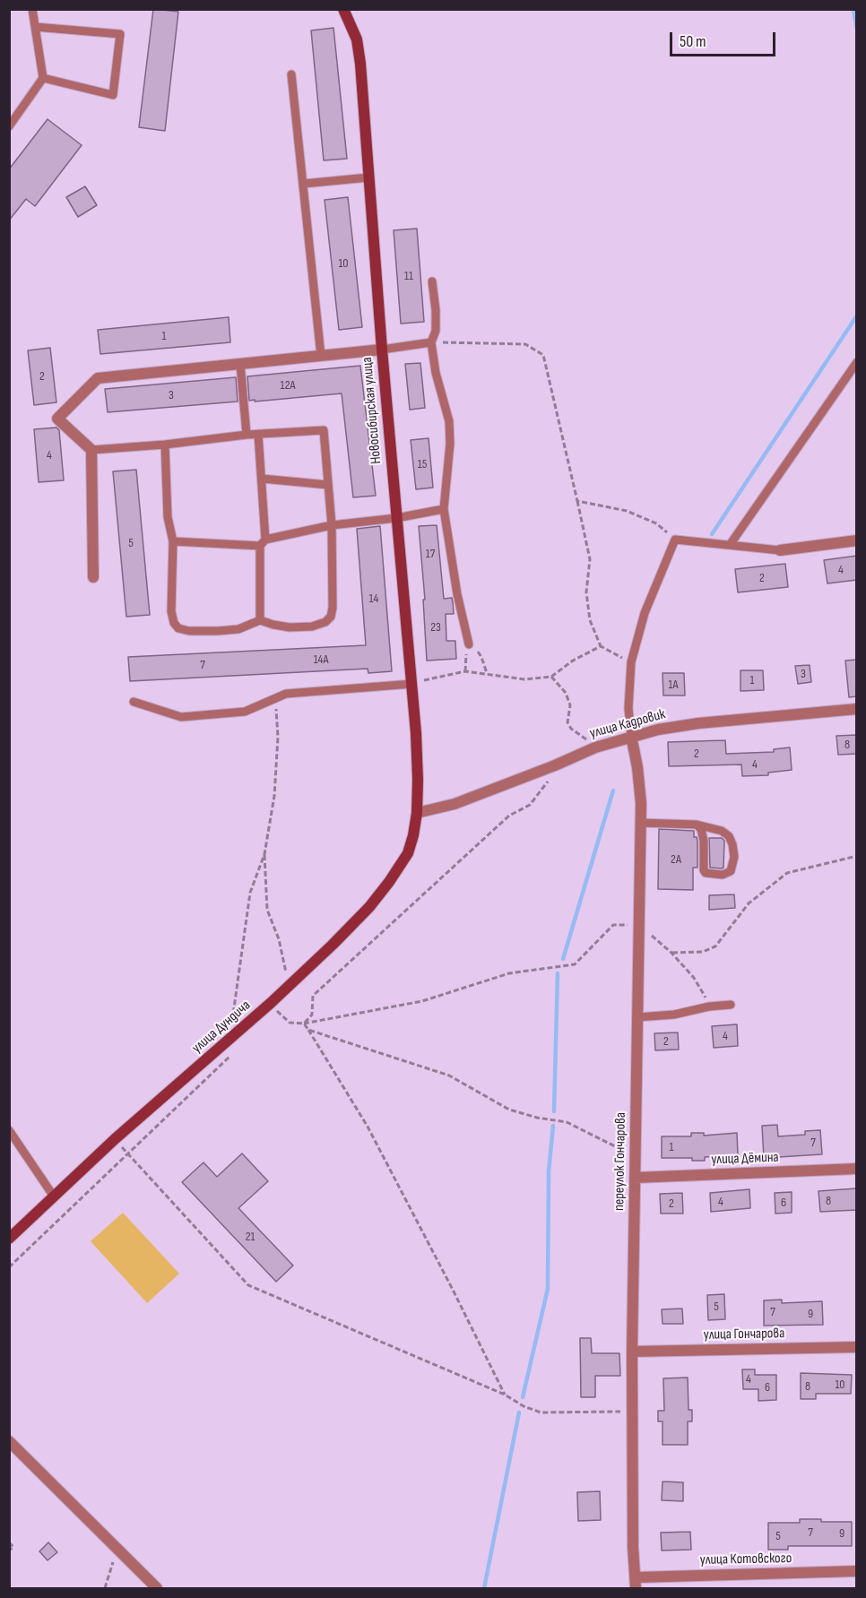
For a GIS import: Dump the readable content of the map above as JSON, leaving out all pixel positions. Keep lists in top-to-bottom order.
{
  "streets": {
    "main road": ["Новосибирская улица", "улица Дундича"],
    "street": [
      "улица Кадровик",
      "улица Дёмина",
      "переулок Гончарова",
      "улица Гончарова",
      "улица Котовского"
    ]
  },
  "crossings": [
    ["Новосибирская улица", "улица Кадровик"],
    ["Новосибирская улица", "улица Дундича"],
    ["улица Кадровик", "улица Дундича"],
    ["улица Кадровик", "переулок Гончарова"],
    ["улица Дёмина", "переулок Гончарова"],
    ["переулок Гончарова", "улица Гончарова"],
    ["переулок Гончарова", "улица Котовского"]
  ],
  "house_numbers": [
    "10",
    "11",
    "1",
    "2",
    "12А",
    "3",
    "4",
    "15",
    "5",
    "17",
    "4",
    "2",
    "14",
    "23",
    "14А",
    "7",
    "3",
    "1",
    "1А",
    "8",
    "2",
    "4",
    "2А",
    "4",
    "2",
    "7",
    "1",
    "8",
    "4",
    "6",
    "2",
    "21",
    "5",
    "7",
    "9",
    "4",
    "10",
    "8",
    "6",
    "7",
    "9",
    "5"
  ],
  "scale_bar": "50 m"
}
